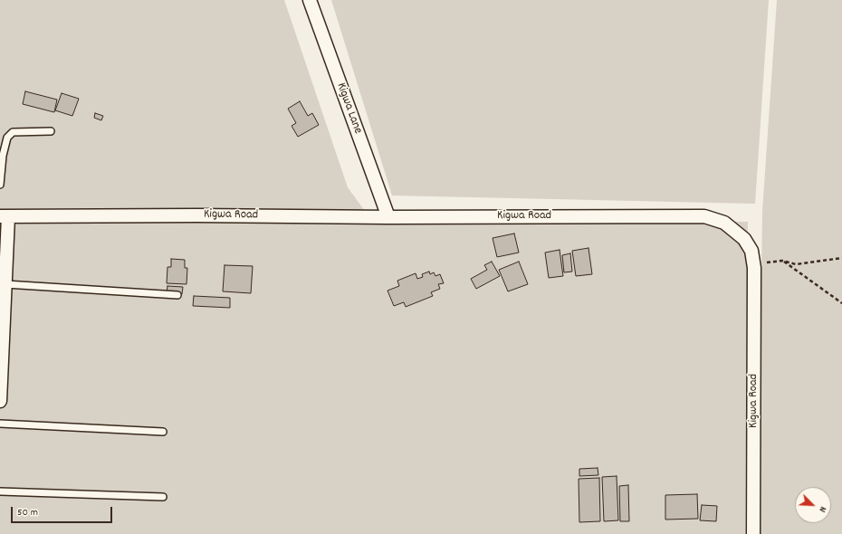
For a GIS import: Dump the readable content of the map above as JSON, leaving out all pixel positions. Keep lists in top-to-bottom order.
{
  "streets": {
    "street": ["Kigwa Lane", "Kigwa Road"]
  },
  "crossings": [
    ["Kigwa Lane", "Kigwa Road"]
  ],
  "scale_bar": "50 m",
  "north": "bottom right"
}
